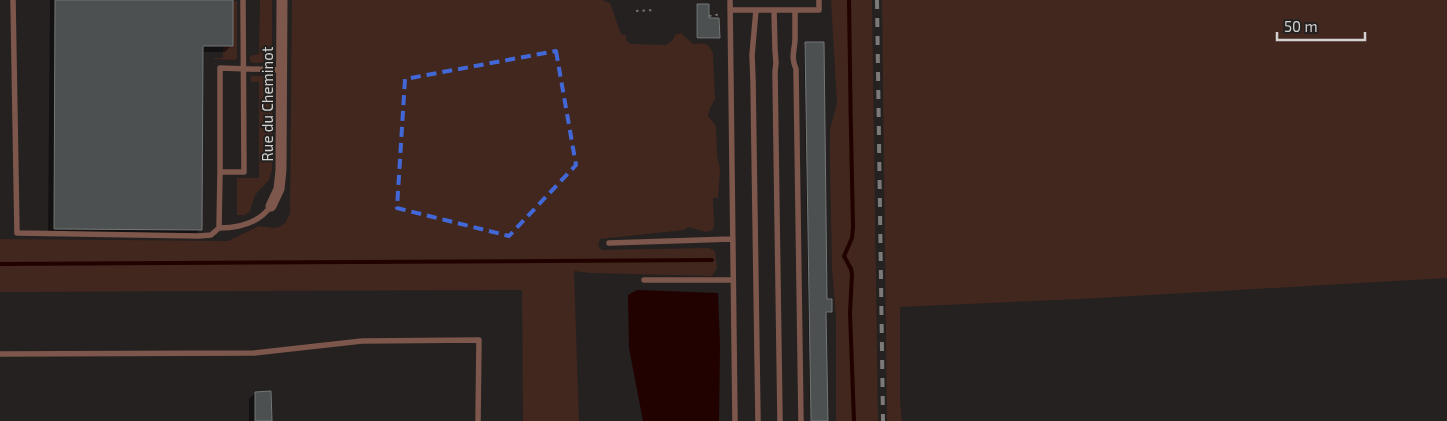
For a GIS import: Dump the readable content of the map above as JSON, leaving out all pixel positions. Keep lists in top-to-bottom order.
{
  "streets": {
    "street": ["Rue du Cheminot"]
  },
  "scale_bar": "50 m"
}
